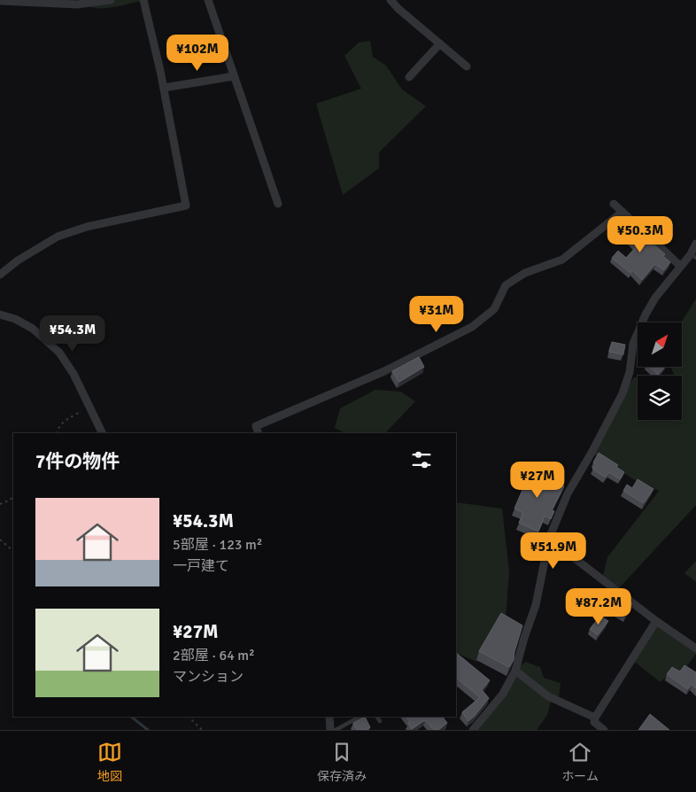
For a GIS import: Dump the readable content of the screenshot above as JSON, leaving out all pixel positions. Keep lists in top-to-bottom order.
{
  "north": "top right",
  "page": {
    "price": [
      "¥102M",
      "¥50.3M",
      "¥31M",
      "¥54.3M",
      "¥27M",
      "¥51.9M",
      "¥87.2M"
    ],
    "heading": "7件の物件",
    "list": [
      {
        "name": "¥54.3M",
        "note": "5部屋 · 123 m² · 一戸建て"
      },
      {
        "name": "¥27M",
        "note": "2部屋 · 64 m² · マンション"
      }
    ],
    "tabs": ["地図", "保存済み", "ホーム"]
  }
}
